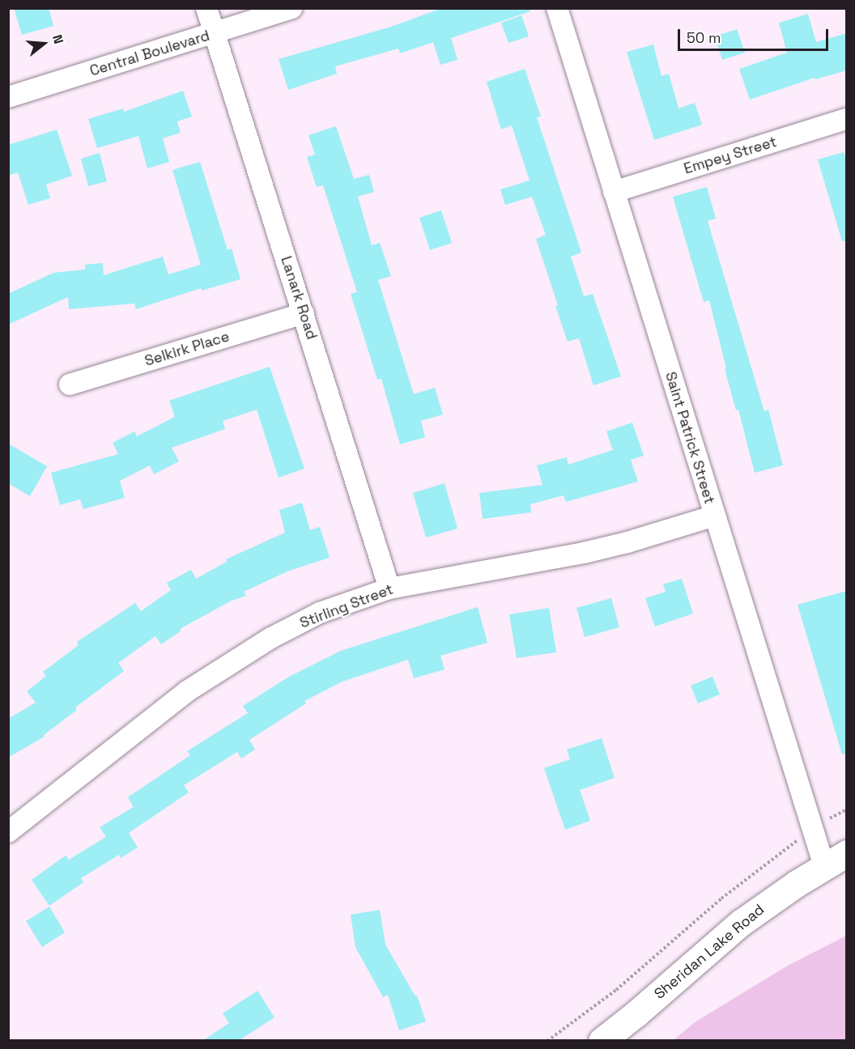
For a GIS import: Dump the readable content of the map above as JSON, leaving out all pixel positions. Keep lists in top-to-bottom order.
{
  "streets": {
    "main road": ["Sheridan Lake Road"],
    "street": [
      "Central Boulevard",
      "Empey Street",
      "Lanark Road",
      "Selkirk Place",
      "Saint Patrick Street",
      "Stirling Street"
    ]
  },
  "crossings": [
    ["Central Boulevard", "Lanark Road"],
    ["Empey Street", "Saint Patrick Street"],
    ["Lanark Road", "Selkirk Place"],
    ["Lanark Road", "Stirling Street"],
    ["Saint Patrick Street", "Stirling Street"],
    ["Saint Patrick Street", "Sheridan Lake Road"]
  ],
  "scale_bar": "50 m",
  "north": "right"
}
